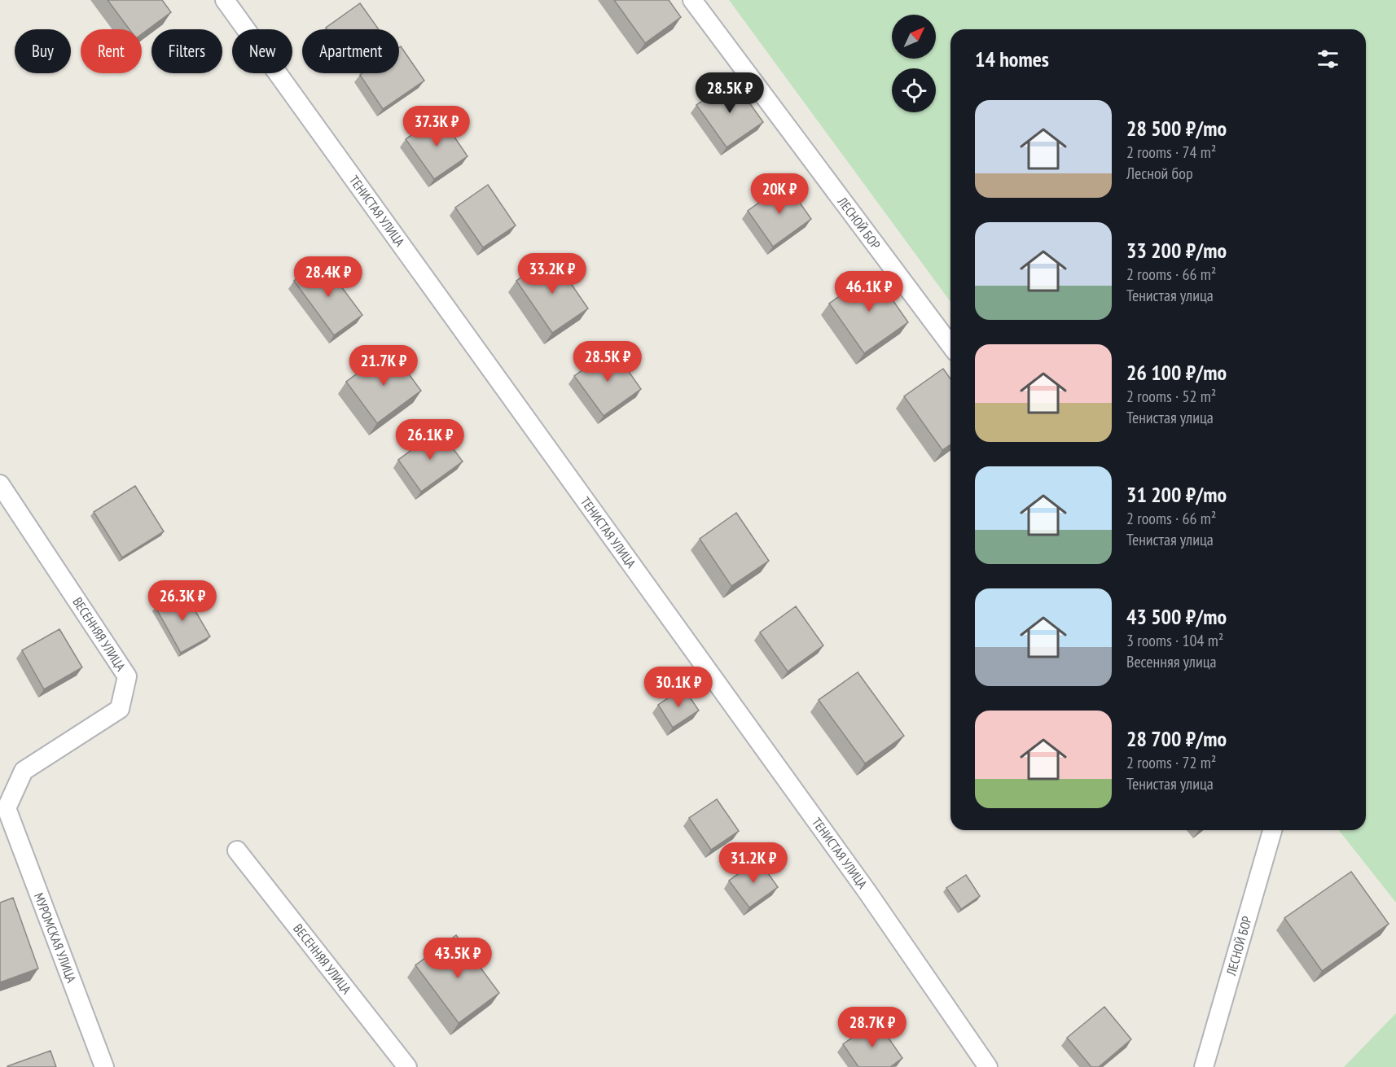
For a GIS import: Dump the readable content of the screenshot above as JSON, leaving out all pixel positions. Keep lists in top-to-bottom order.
{
  "streets": {
    "street": [
      "ТЕНИСТАЯ УЛИЦА",
      "ЛЕСНОЙ БОР",
      "ВЕСЕННЯЯ УЛИЦА",
      "МУРОМСКАЯ УЛИЦА"
    ]
  },
  "crossings": [
    ["ВЕСЕННЯЯ УЛИЦА", "МУРОМСКАЯ УЛИЦА"]
  ],
  "north": "top right",
  "page": {
    "chip": [
      "Buy",
      "Rent",
      "Filters",
      "New",
      "Apartment"
    ],
    "heading": "14 homes",
    "price": [
      "28.5K ₽",
      "37.3K ₽",
      "20K ₽",
      "33.2K ₽",
      "28.4K ₽",
      "46.1K ₽",
      "28.5K ₽",
      "21.7K ₽",
      "26.1K ₽",
      "26.3K ₽",
      "30.1K ₽",
      "31.2K ₽",
      "43.5K ₽",
      "28.7K ₽"
    ],
    "list": [
      {
        "name": "28 500 ₽/mo",
        "note": "2 rooms · 74 m² · Лесной бор"
      },
      {
        "name": "33 200 ₽/mo",
        "note": "2 rooms · 66 m² · Тенистая улица"
      },
      {
        "name": "26 100 ₽/mo",
        "note": "2 rooms · 52 m² · Тенистая улица"
      },
      {
        "name": "31 200 ₽/mo",
        "note": "2 rooms · 66 m² · Тенистая улица"
      },
      {
        "name": "43 500 ₽/mo",
        "note": "3 rooms · 104 m² · Весенняя улица"
      },
      {
        "name": "28 700 ₽/mo",
        "note": "2 rooms · 72 m² · Тенистая улица"
      }
    ]
  }
}
